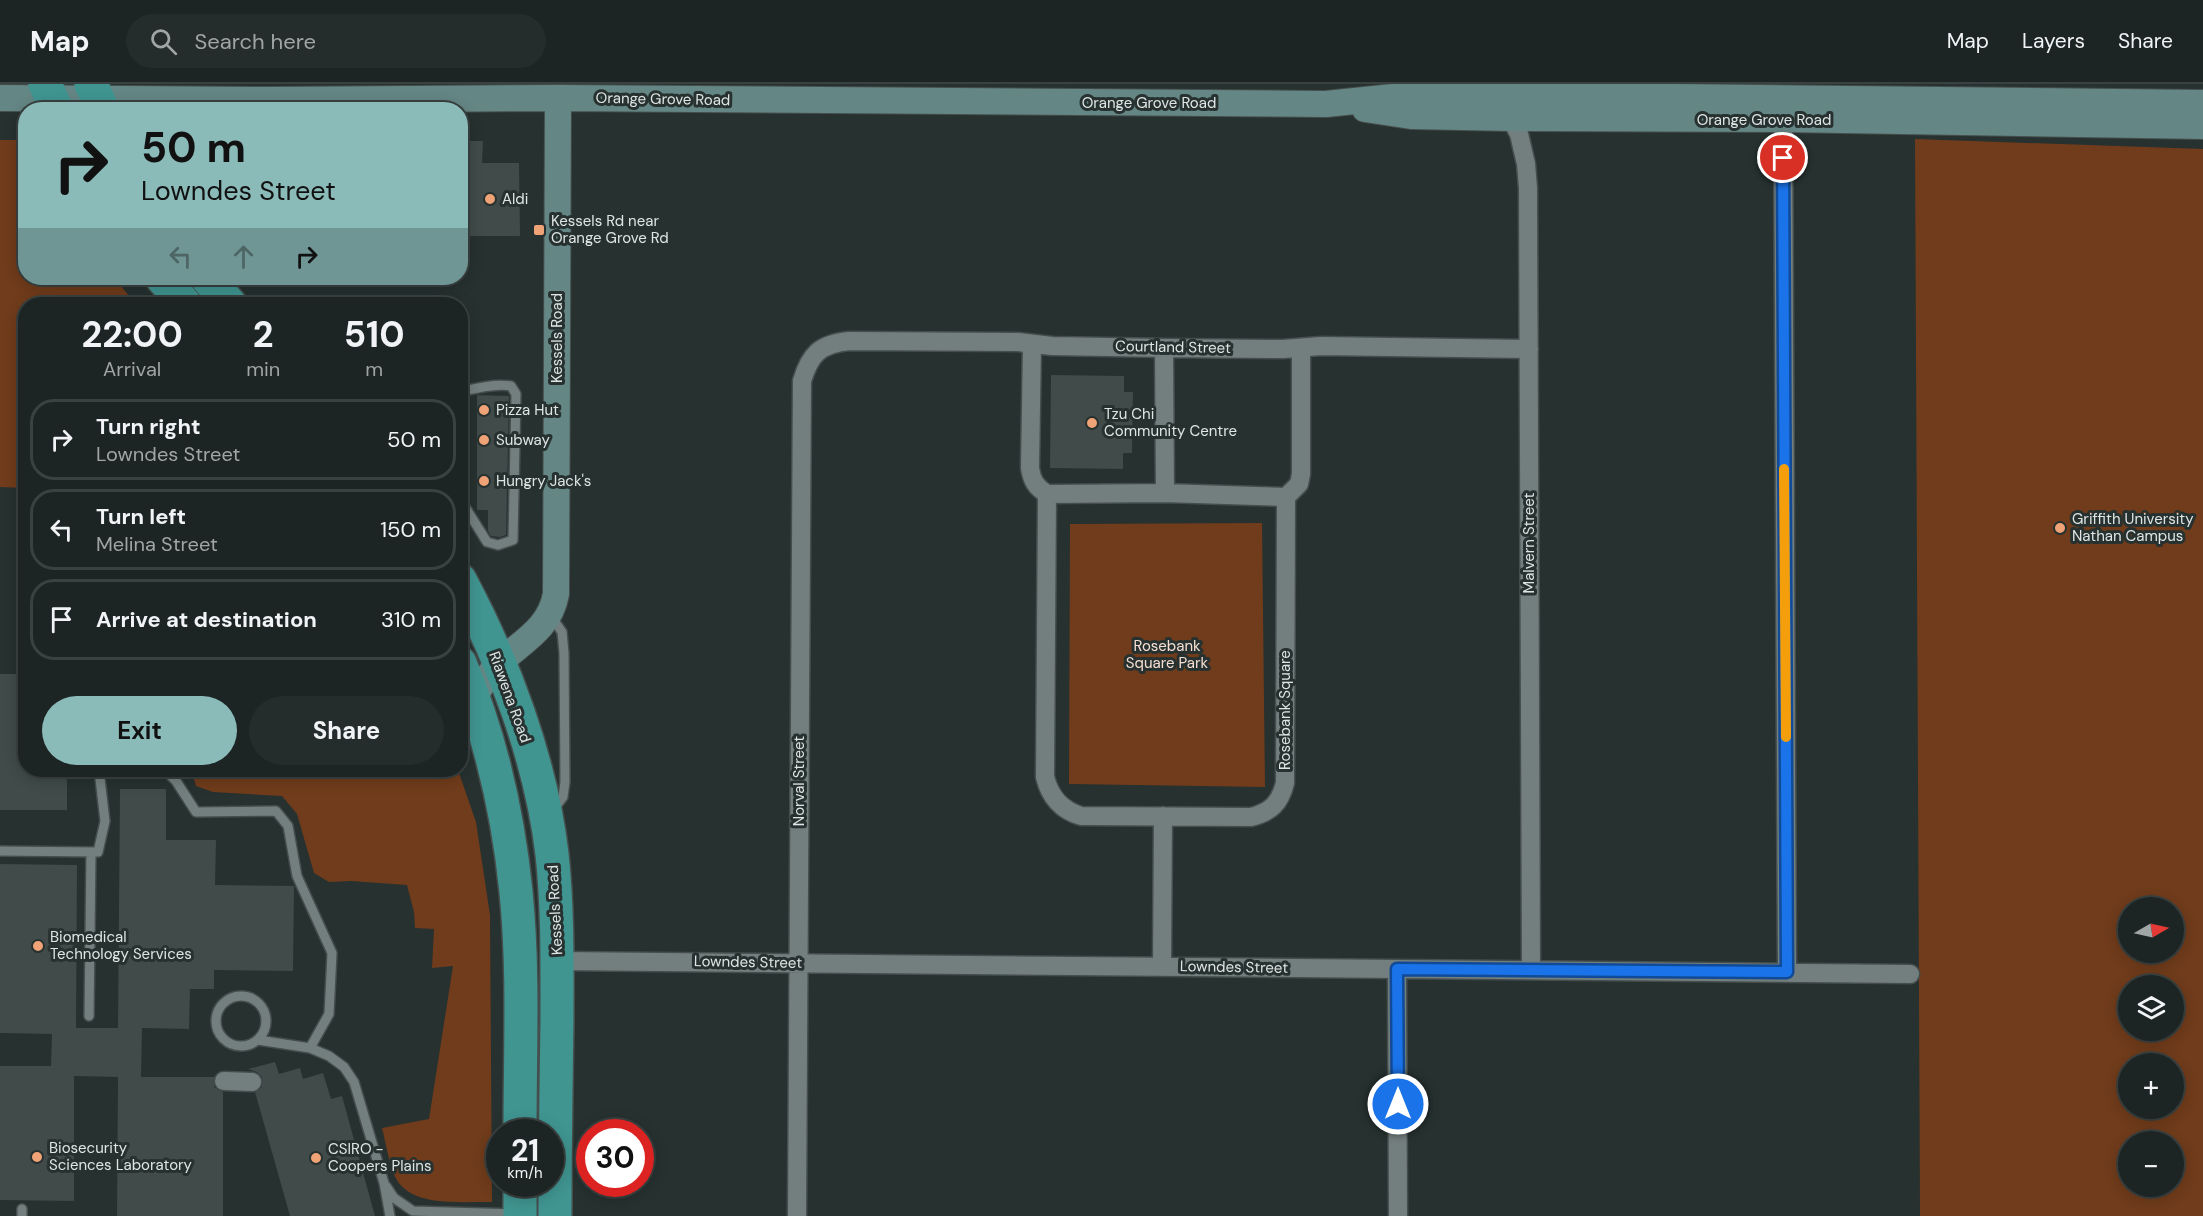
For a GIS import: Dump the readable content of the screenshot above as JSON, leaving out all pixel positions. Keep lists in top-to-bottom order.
{
  "streets": {
    "highway": ["Kessels Road", "Riawena Road"],
    "main road": ["Orange Grove Road"],
    "street": [
      "Courtland Street",
      "Malvern Street",
      "Rosebank Square",
      "Norval Street",
      "Lowndes Street"
    ]
  },
  "crossings": [
    ["Orange Grove Road", "Kessels Road"],
    ["Orange Grove Road", "Malvern Street"],
    ["Kessels Road", "Riawena Road"],
    ["Kessels Road", "Lowndes Street"],
    ["Courtland Street", "Malvern Street"],
    ["Courtland Street", "Norval Street"],
    ["Malvern Street", "Lowndes Street"],
    ["Norval Street", "Lowndes Street"]
  ],
  "parks": ["Rosebank Square Park"],
  "places": {
    "other": [
      "Aldi",
      "Pizza Hut",
      "Tzu Chi Community Centre",
      "Subway",
      "Hungry Jack's",
      "Griffith University Nathan Campus",
      "Biomedical Technology Services",
      "Biosecurity Sciences Laboratory",
      "CSIRO - Coopers Plains"
    ],
    "transit": ["Kessels Rd near Orange Grove Rd"]
  },
  "north": "right",
  "page": {
    "header": "Map",
    "search": "Search here",
    "nav": ["Map", "Layers", "Share"],
    "turn": ["50 m", "Lowndes Street"],
    "eta": [
      "22:00",
      "Arrival",
      "2",
      "min",
      "510",
      "m"
    ],
    "list": [
      {
        "name": "Turn right",
        "note": "Lowndes Street",
        "value": "50 m"
      },
      {
        "name": "Turn left",
        "note": "Melina Street",
        "value": "150 m"
      },
      {
        "name": "Arrive at destination",
        "value": "310 m"
      }
    ],
    "buttons": ["Exit", "Share"],
    "map_buttons": ["+", "−"],
    "speed": "21 km/h",
    "limit": "30"
  }
}
